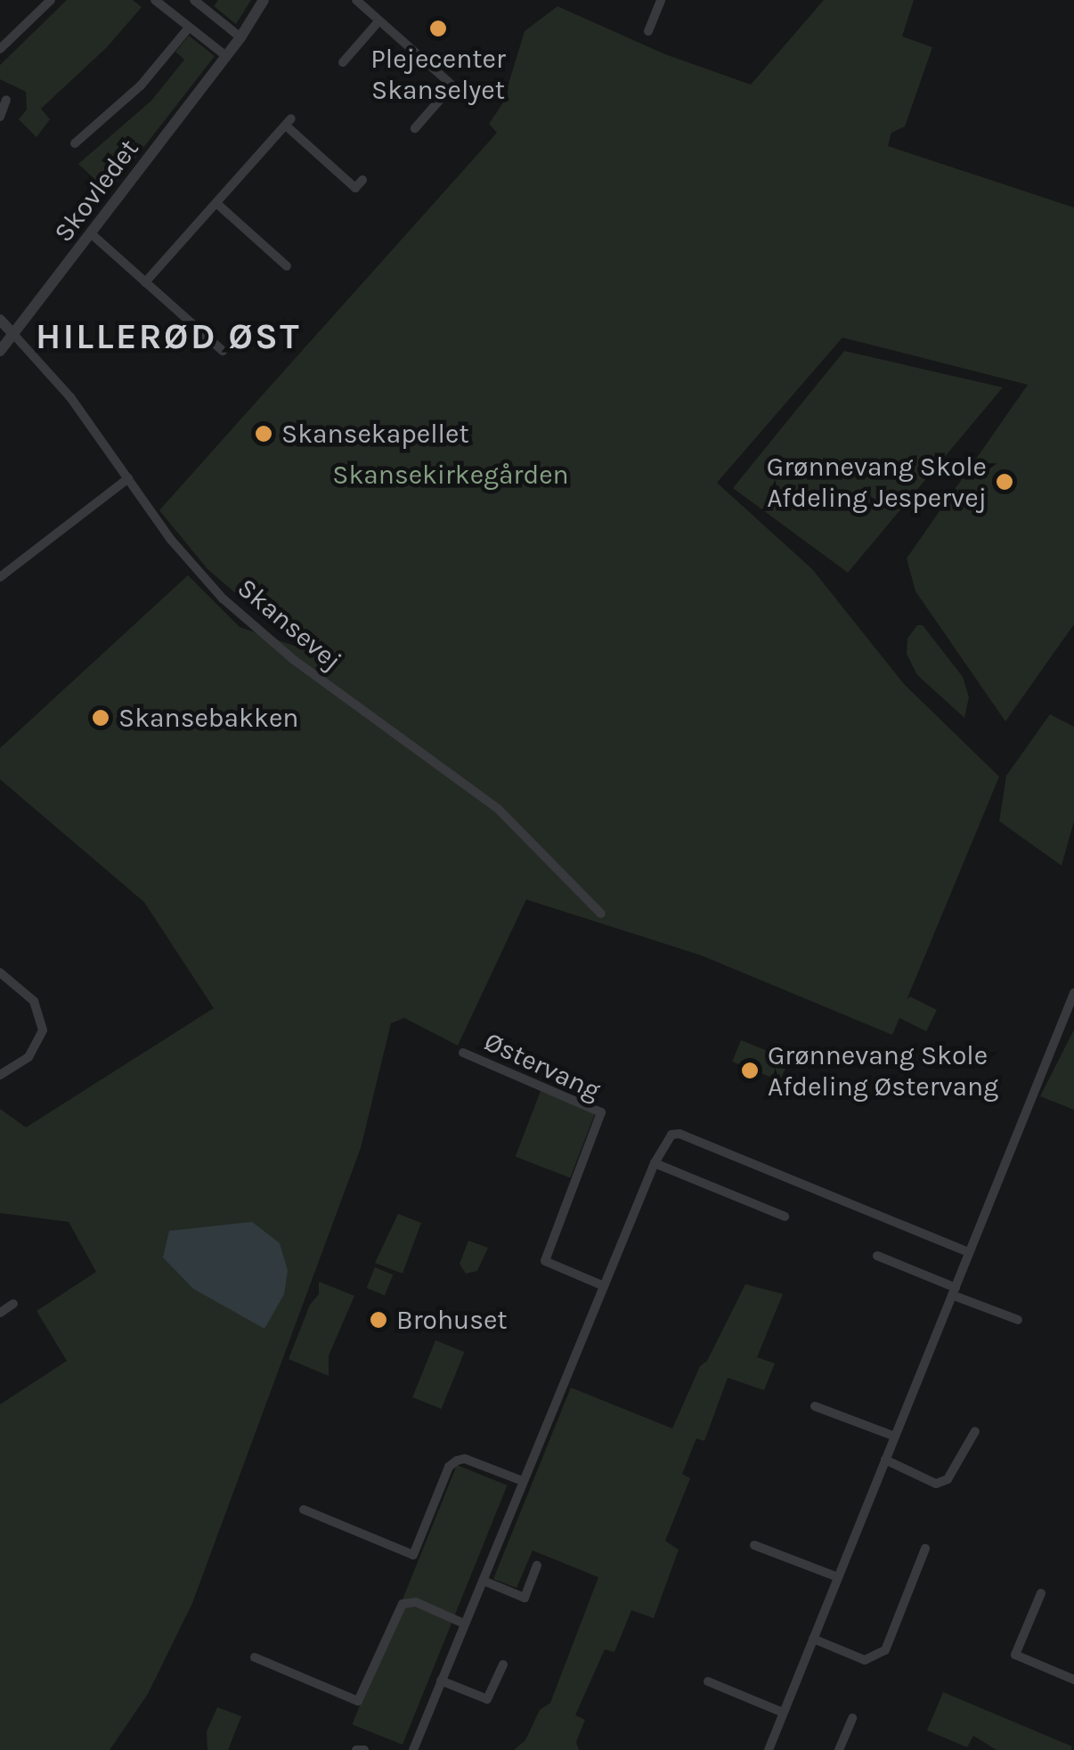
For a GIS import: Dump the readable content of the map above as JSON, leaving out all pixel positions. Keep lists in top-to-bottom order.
{
  "streets": {
    "street": ["Skovledet", "Skansevej", "Østervang"]
  },
  "crossings": [
    ["Skovledet", "Skansevej"]
  ],
  "districts": ["HILLERØD ØST"],
  "parks": ["Skansekirkegården"],
  "places": [
    "Plejecenter Skanselyet",
    "Skansekapellet",
    "Grønnevang Skole Afdeling Jespervej",
    "Skansebakken",
    "Grønnevang Skole Afdeling Østervang",
    "Brohuset"
  ]
}
